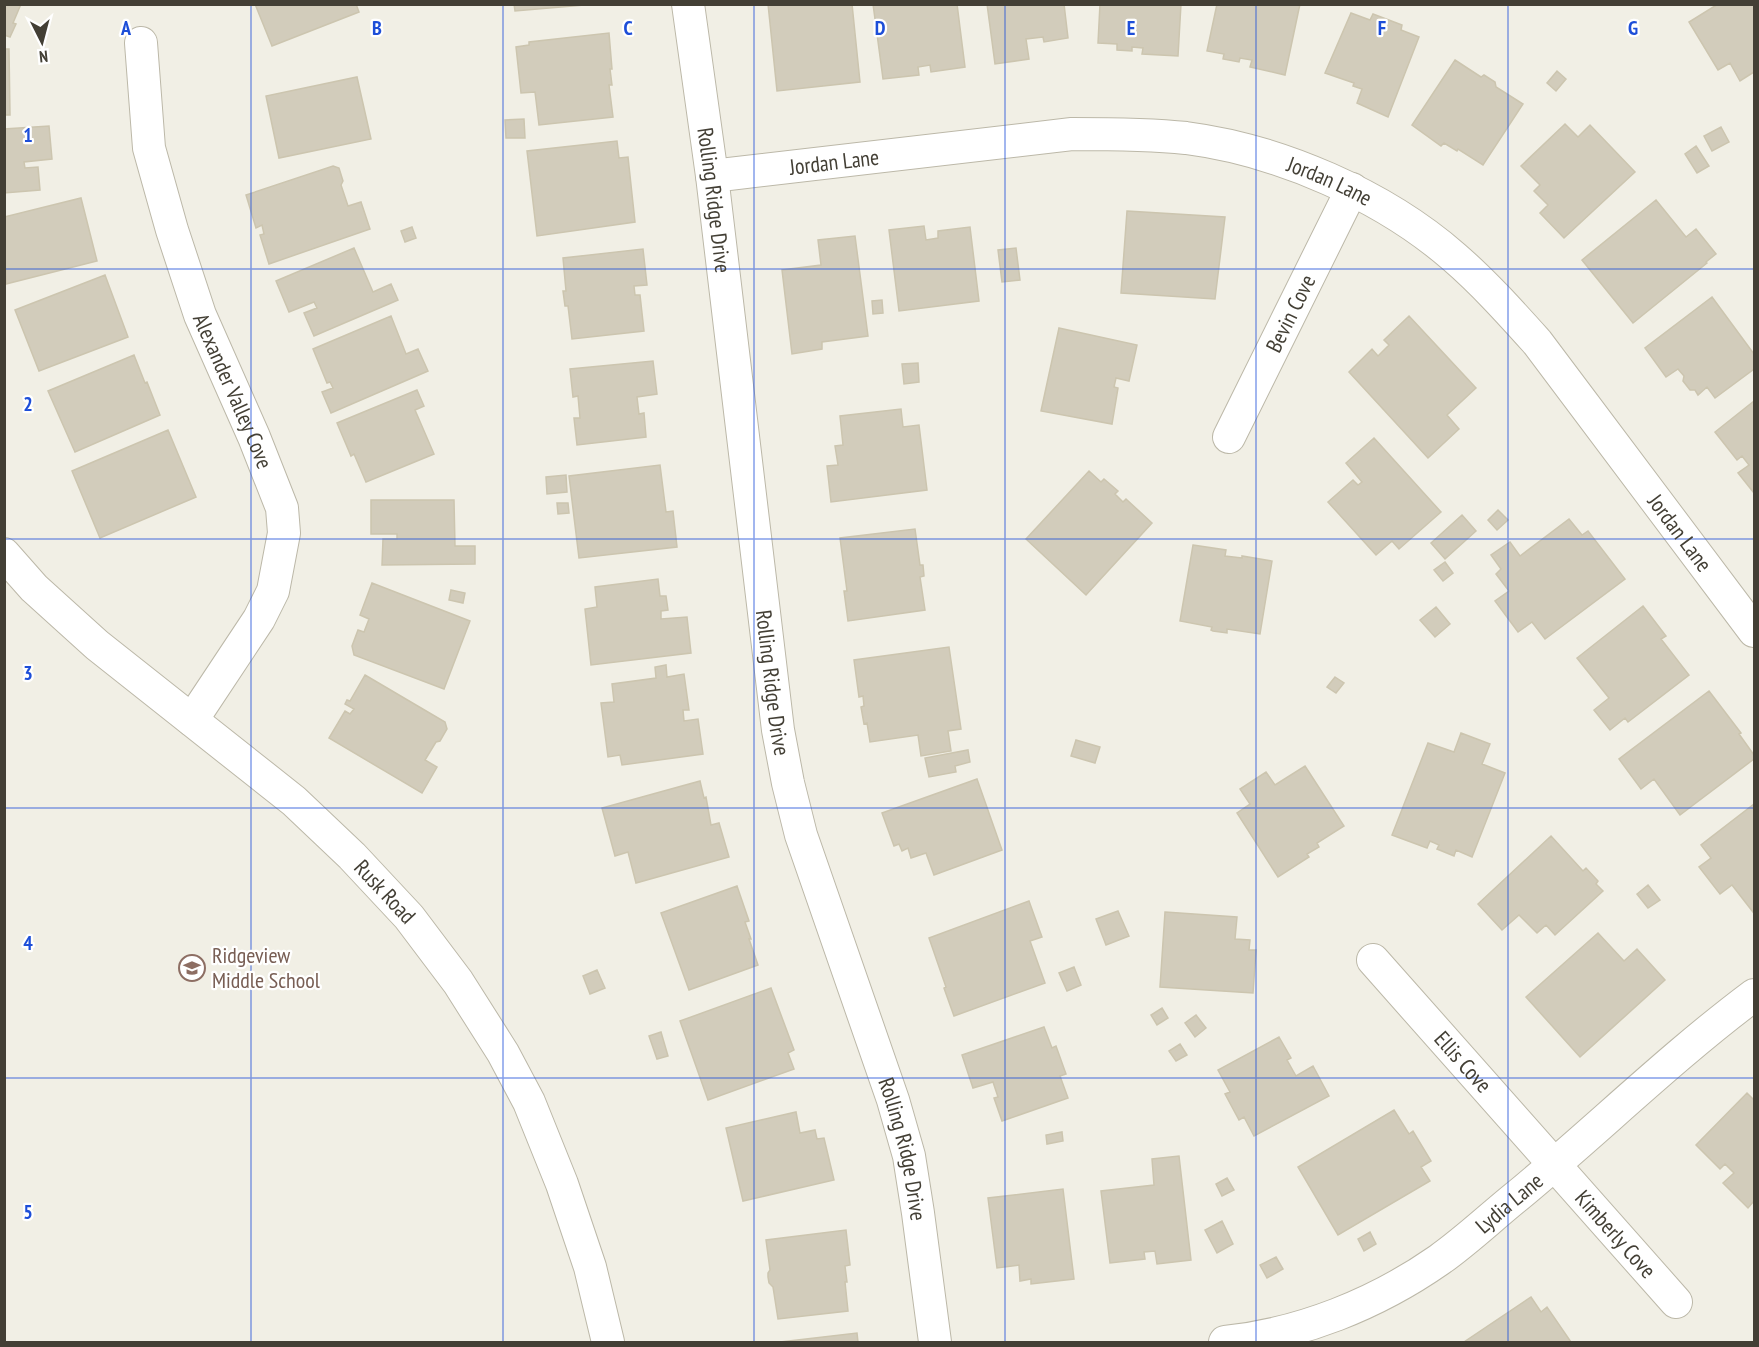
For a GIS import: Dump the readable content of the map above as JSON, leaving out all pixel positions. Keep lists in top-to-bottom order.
{
  "streets": {
    "street": [
      "Jordan Lane",
      "Rolling Ridge Drive",
      "Bevin Cove",
      "Alexander Valley Cove",
      "Rusk Road",
      "Ellis Cove",
      "Lydia Lane",
      "Kimberly Cove"
    ]
  },
  "crossings": [
    ["Jordan Lane", "Rolling Ridge Drive"],
    ["Jordan Lane", "Bevin Cove"],
    ["Alexander Valley Cove", "Rusk Road"],
    ["Ellis Cove", "Lydia Lane"],
    ["Ellis Cove", "Kimberly Cove"],
    ["Lydia Lane", "Kimberly Cove"]
  ],
  "places": {
    "school or university": ["Ridgeview Middle School"]
  },
  "north": "bottom",
  "grid": {
    "columns": [
      "A",
      "B",
      "C",
      "D",
      "E",
      "F",
      "G"
    ],
    "rows": [
      "1",
      "2",
      "3",
      "4",
      "5"
    ]
  }
}
